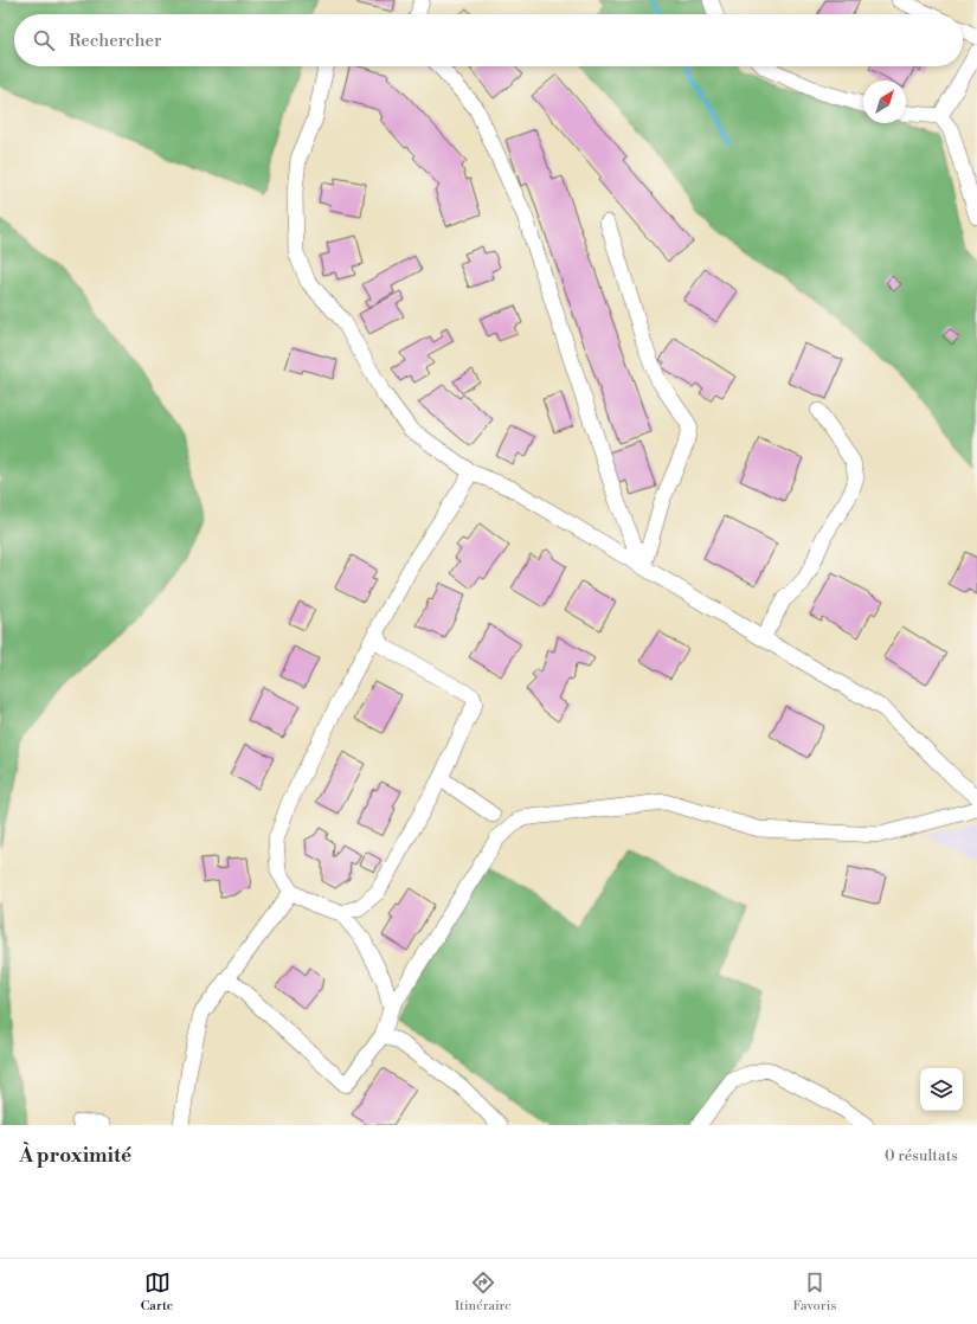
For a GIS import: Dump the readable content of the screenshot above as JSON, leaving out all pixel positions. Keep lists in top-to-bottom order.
{
  "north": "top right",
  "page": {
    "search": "Rechercher",
    "heading": ["À proximité", "0 résultats"],
    "nav": ["Carte", "Itinéraire", "Favoris"]
  }
}
